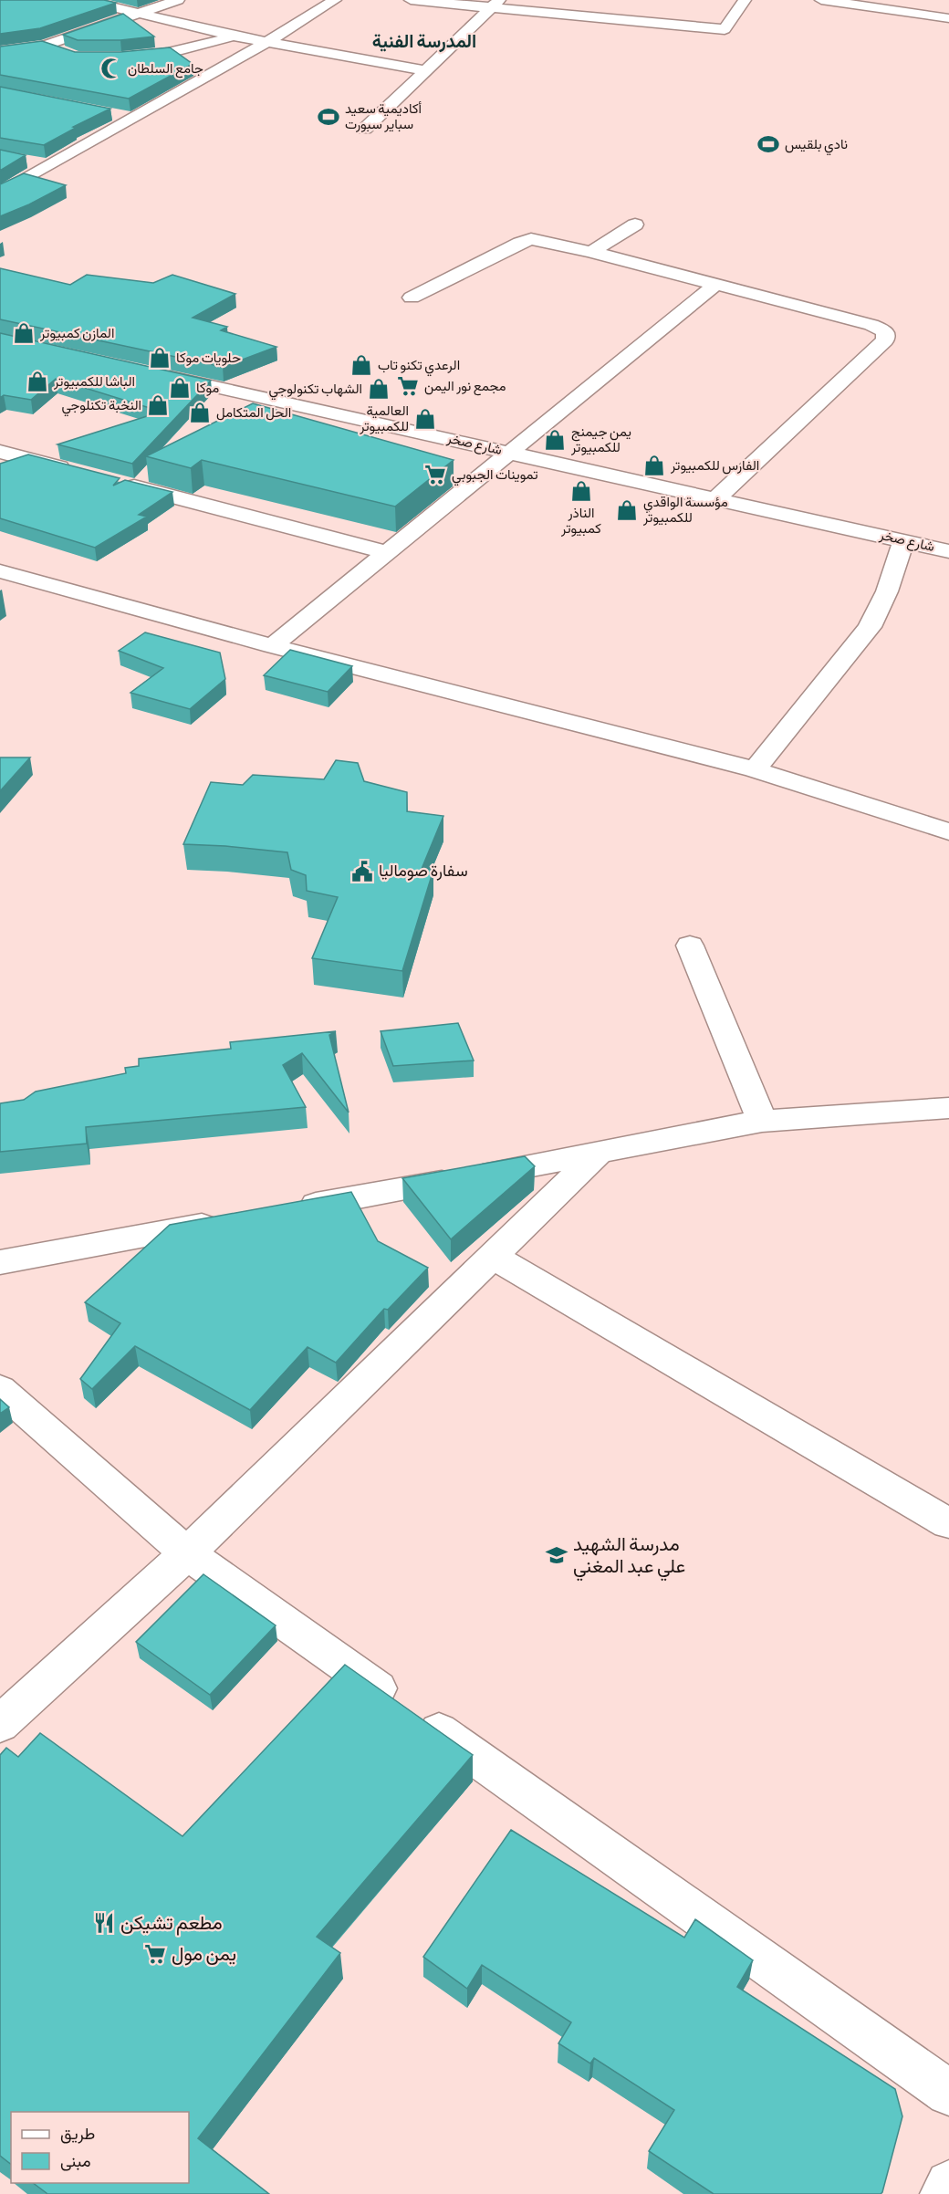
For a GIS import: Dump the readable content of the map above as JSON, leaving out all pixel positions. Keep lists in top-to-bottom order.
{
  "streets": {
    "street": ["شارع صخر"]
  },
  "districts": ["المدرسة الفنية"],
  "places": {
    "mosque": ["جامع السلطان"],
    "sports": ["أكاديمية سعيد سباير سبورت", "نادي بلقيس"],
    "shop": [
      "المازن كمبيوتر",
      "حلويات موكا",
      "الرعدي تكنو تاب",
      "الباشا للكمبيوتر",
      "موكا",
      "الشهاب تكنولوجي",
      "النخبة تكنلوجي",
      "الحل المتكامل",
      "العالمية للكمبيوتر",
      "يمن جيمنج للكمبيوتر",
      "الفارس للكمبيوتر",
      "الناذر كمبيوتر",
      "مؤسسة الواقدي للكمبيوتر"
    ],
    "supermarket": ["مجمع نور اليمن", "تموينات الجبوبي", "يمن مول"],
    "public building": ["سفارة صوماليا"],
    "school or university": ["مدرسة الشهيد علي عبد المغني"],
    "restaurant": ["مطعم تشيكن"]
  },
  "legend": ["طريق", "مبنى"]
}
